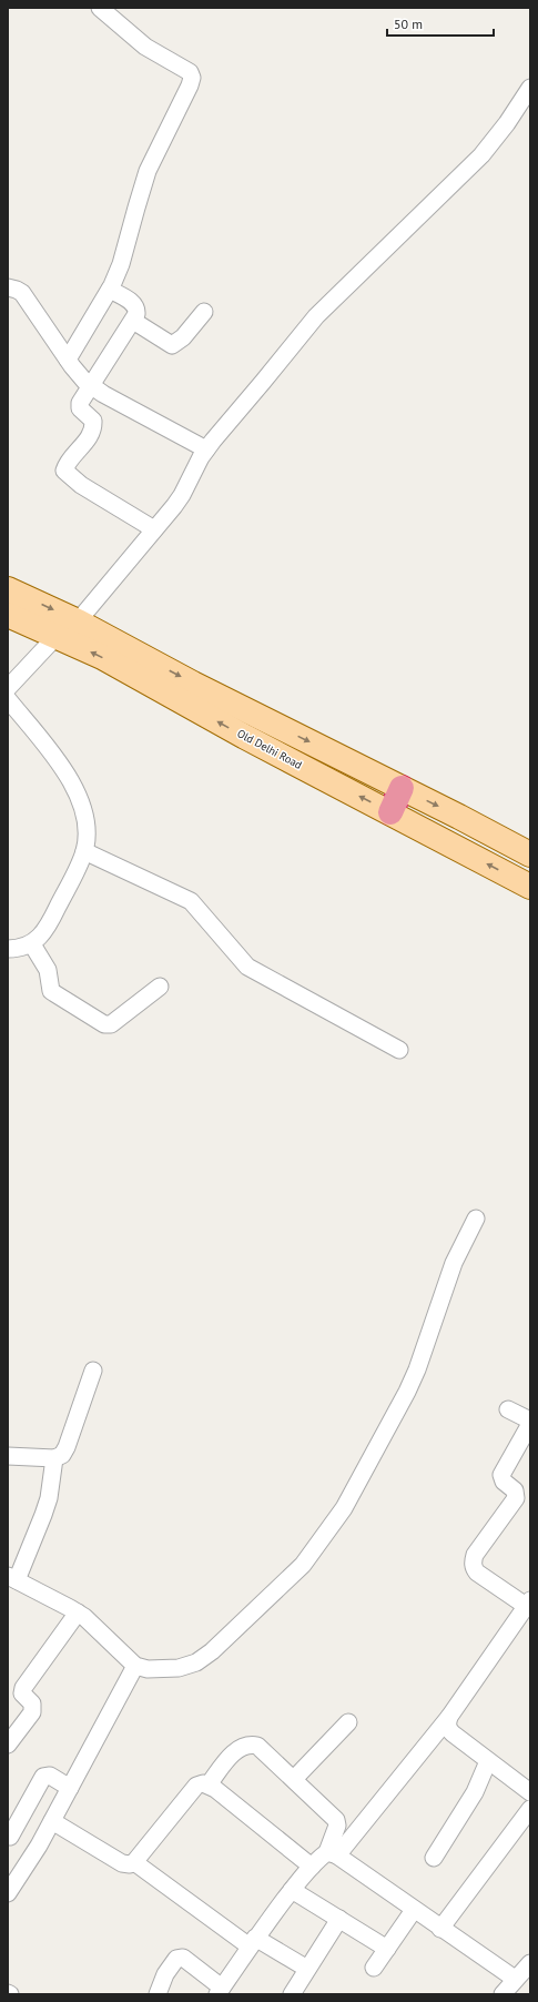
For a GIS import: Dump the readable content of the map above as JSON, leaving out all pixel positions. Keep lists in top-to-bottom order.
{
  "streets": {
    "main road": ["Old Delhi Road"]
  },
  "scale_bar": "50 m"
}
